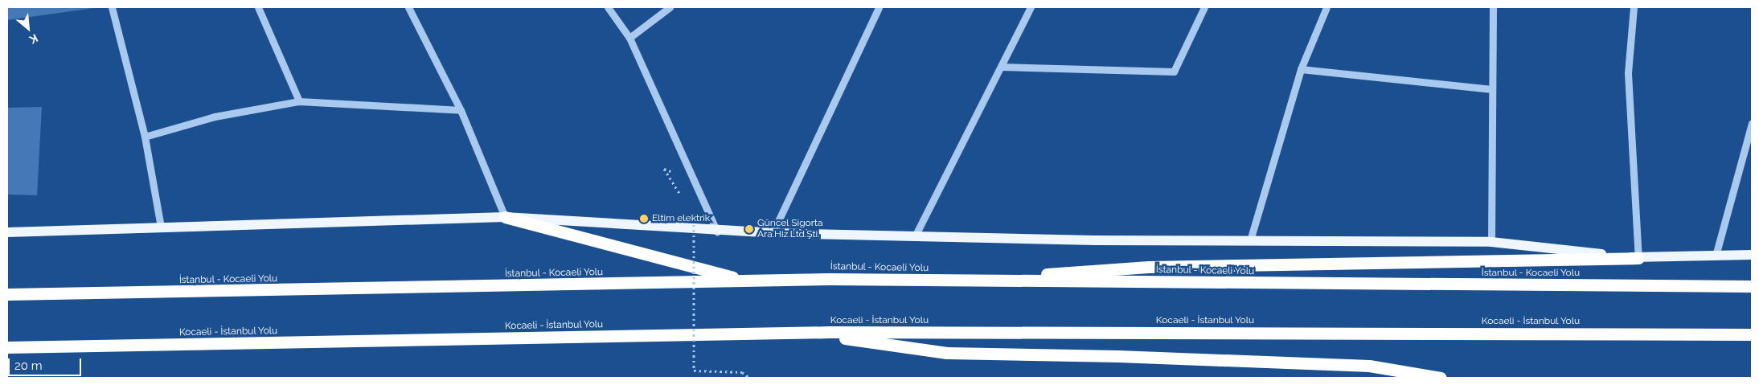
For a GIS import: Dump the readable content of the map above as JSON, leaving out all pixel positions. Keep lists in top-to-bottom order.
{
  "streets": {
    "highway": ["İstanbul - Kocaeli Yolu", "Kocaeli - İstanbul Yolu"]
  },
  "places": ["Eltim elektrik", "Güncel Sigorta Ara.Hiz.Ltd.Şti."],
  "scale_bar": "20 m",
  "north": "bottom right"
}
